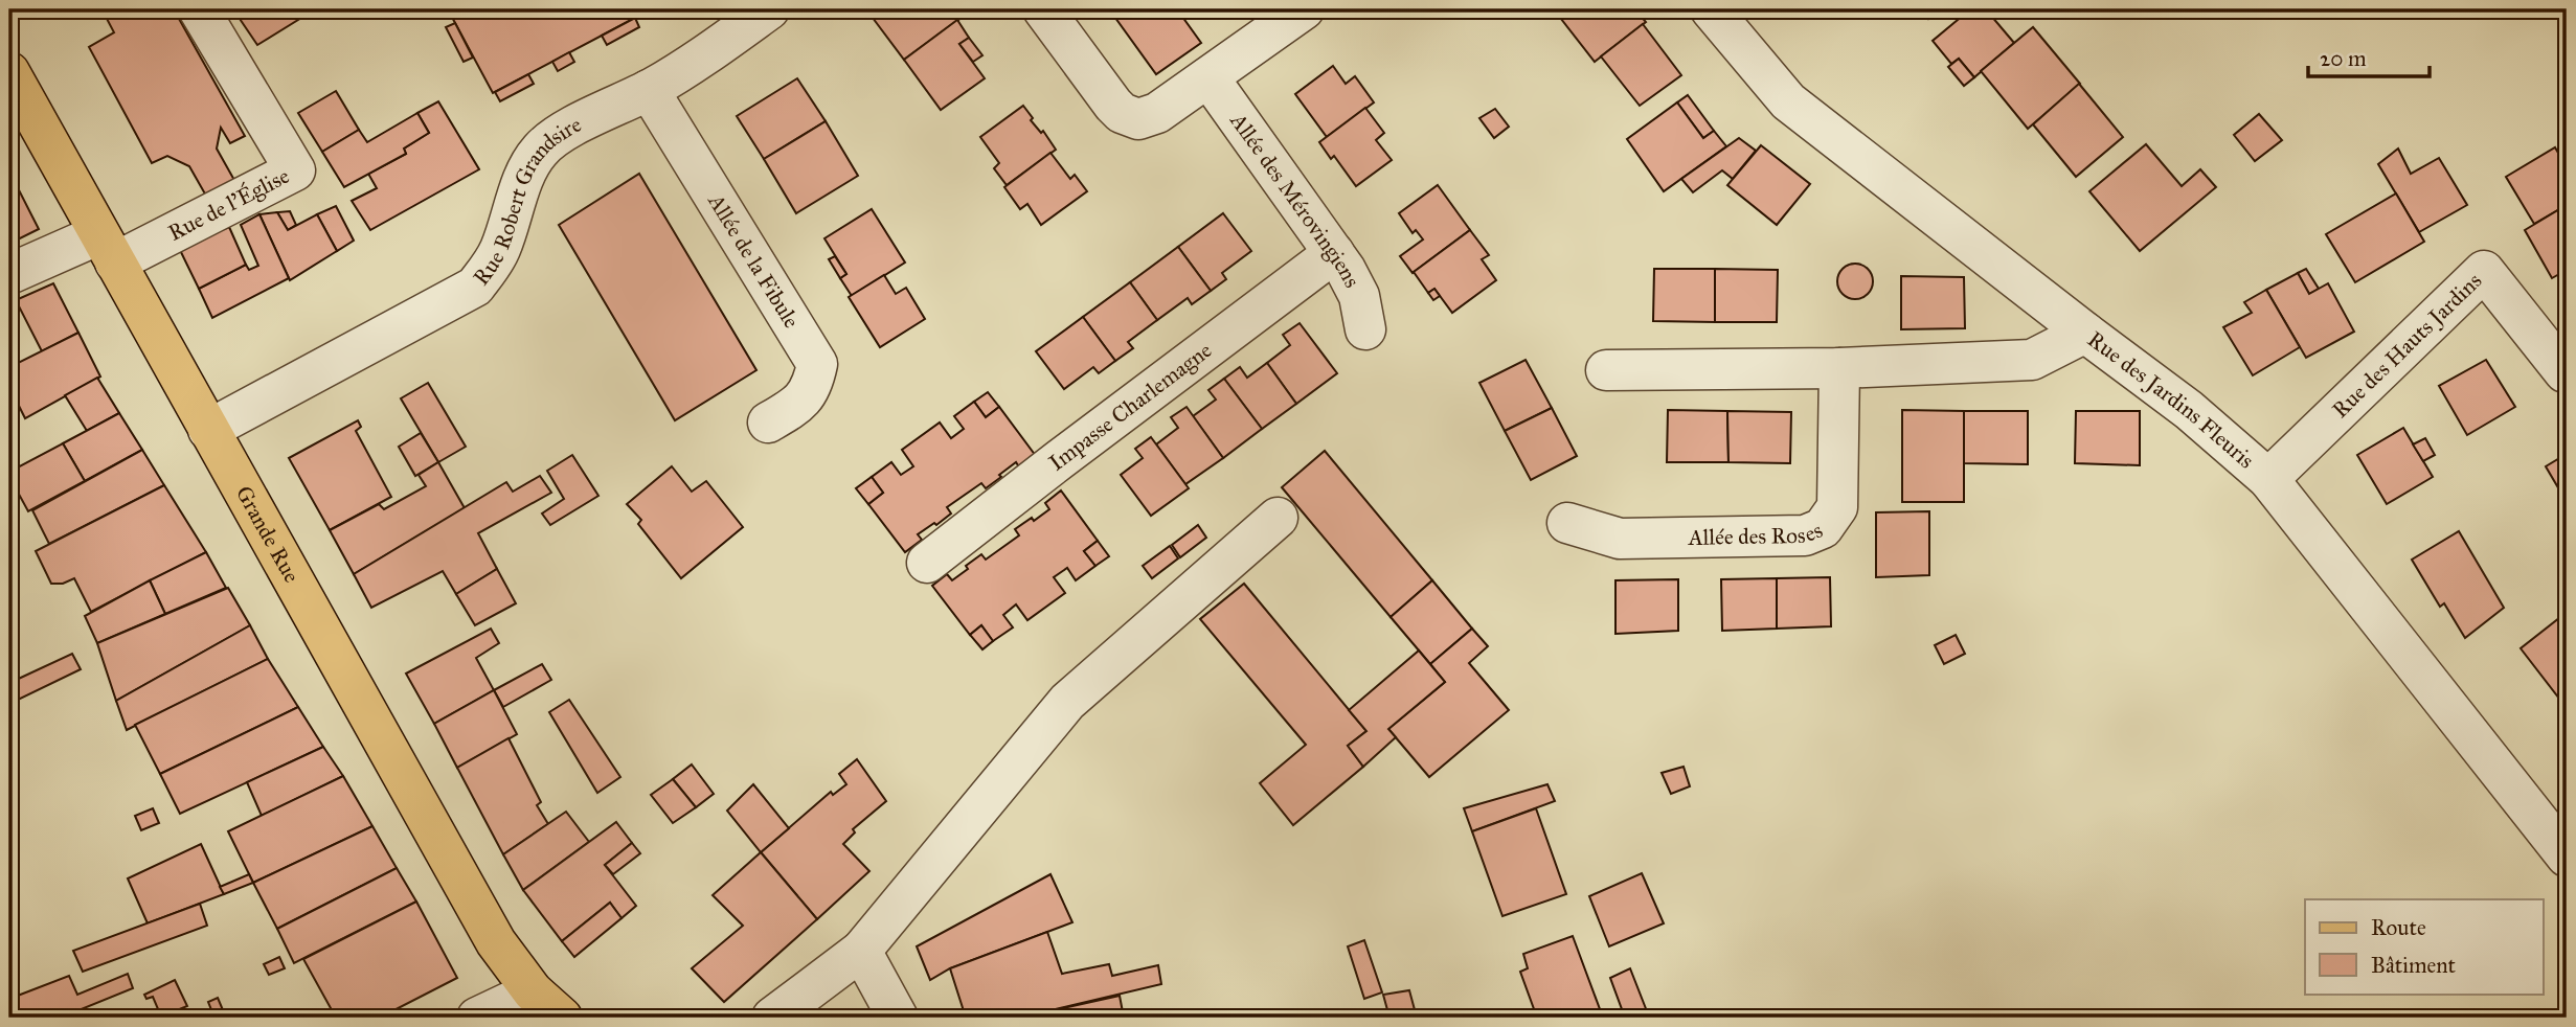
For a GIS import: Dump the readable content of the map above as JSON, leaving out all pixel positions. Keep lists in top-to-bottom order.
{
  "streets": {
    "main road": ["Grande Rue"],
    "street": [
      "Allée des Mérovingiens",
      "Rue de l'Église",
      "Rue Robert Grandsire",
      "Allée de la Fibule",
      "Rue des Hauts Jardins",
      "Rue des Jardins Fleuris",
      "Impasse Charlemagne",
      "Allée des Roses"
    ]
  },
  "crossings": [
    ["Allée des Mérovingiens", "Impasse Charlemagne"],
    ["Rue de l'Église", "Grande Rue"],
    ["Rue Robert Grandsire", "Allée de la Fibule"],
    ["Rue Robert Grandsire", "Grande Rue"],
    ["Rue des Hauts Jardins", "Rue des Jardins Fleuris"]
  ],
  "legend": ["Route", "Bâtiment"],
  "scale_bar": "20 m"
}
